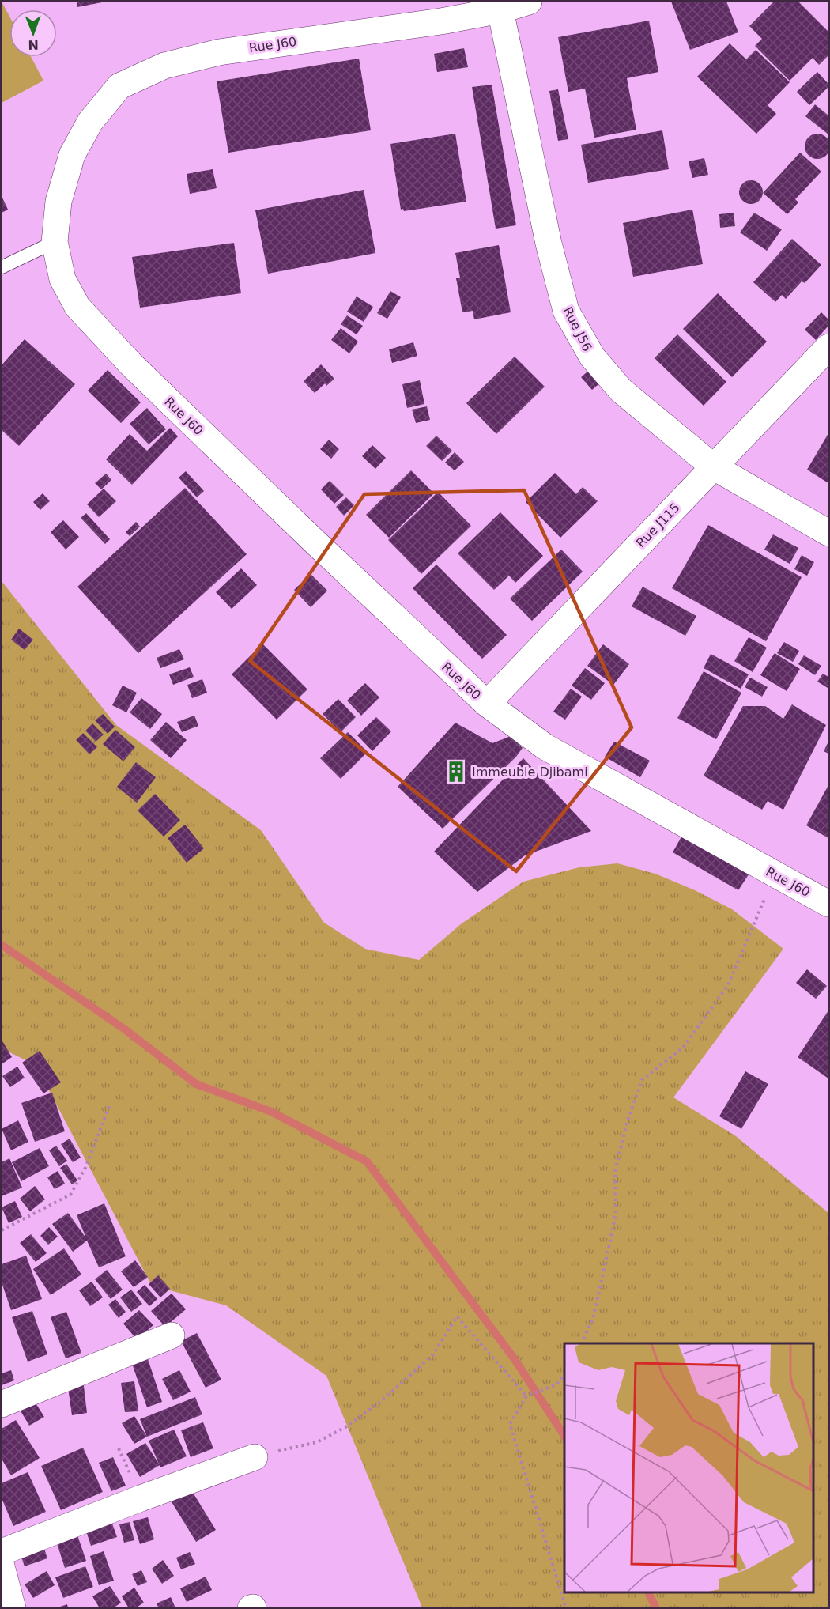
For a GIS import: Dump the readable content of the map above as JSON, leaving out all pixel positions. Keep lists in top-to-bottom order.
{
  "streets": {
    "street": ["Rue J60", "Rue J56", "Rue J115"]
  },
  "crossings": [
    ["Rue J60", "Rue J56"],
    ["Rue J60", "Rue J115"],
    ["Rue J56", "Rue J115"]
  ],
  "places": {
    "building": ["Immeuble Djibami"]
  },
  "north": "bottom"
}
